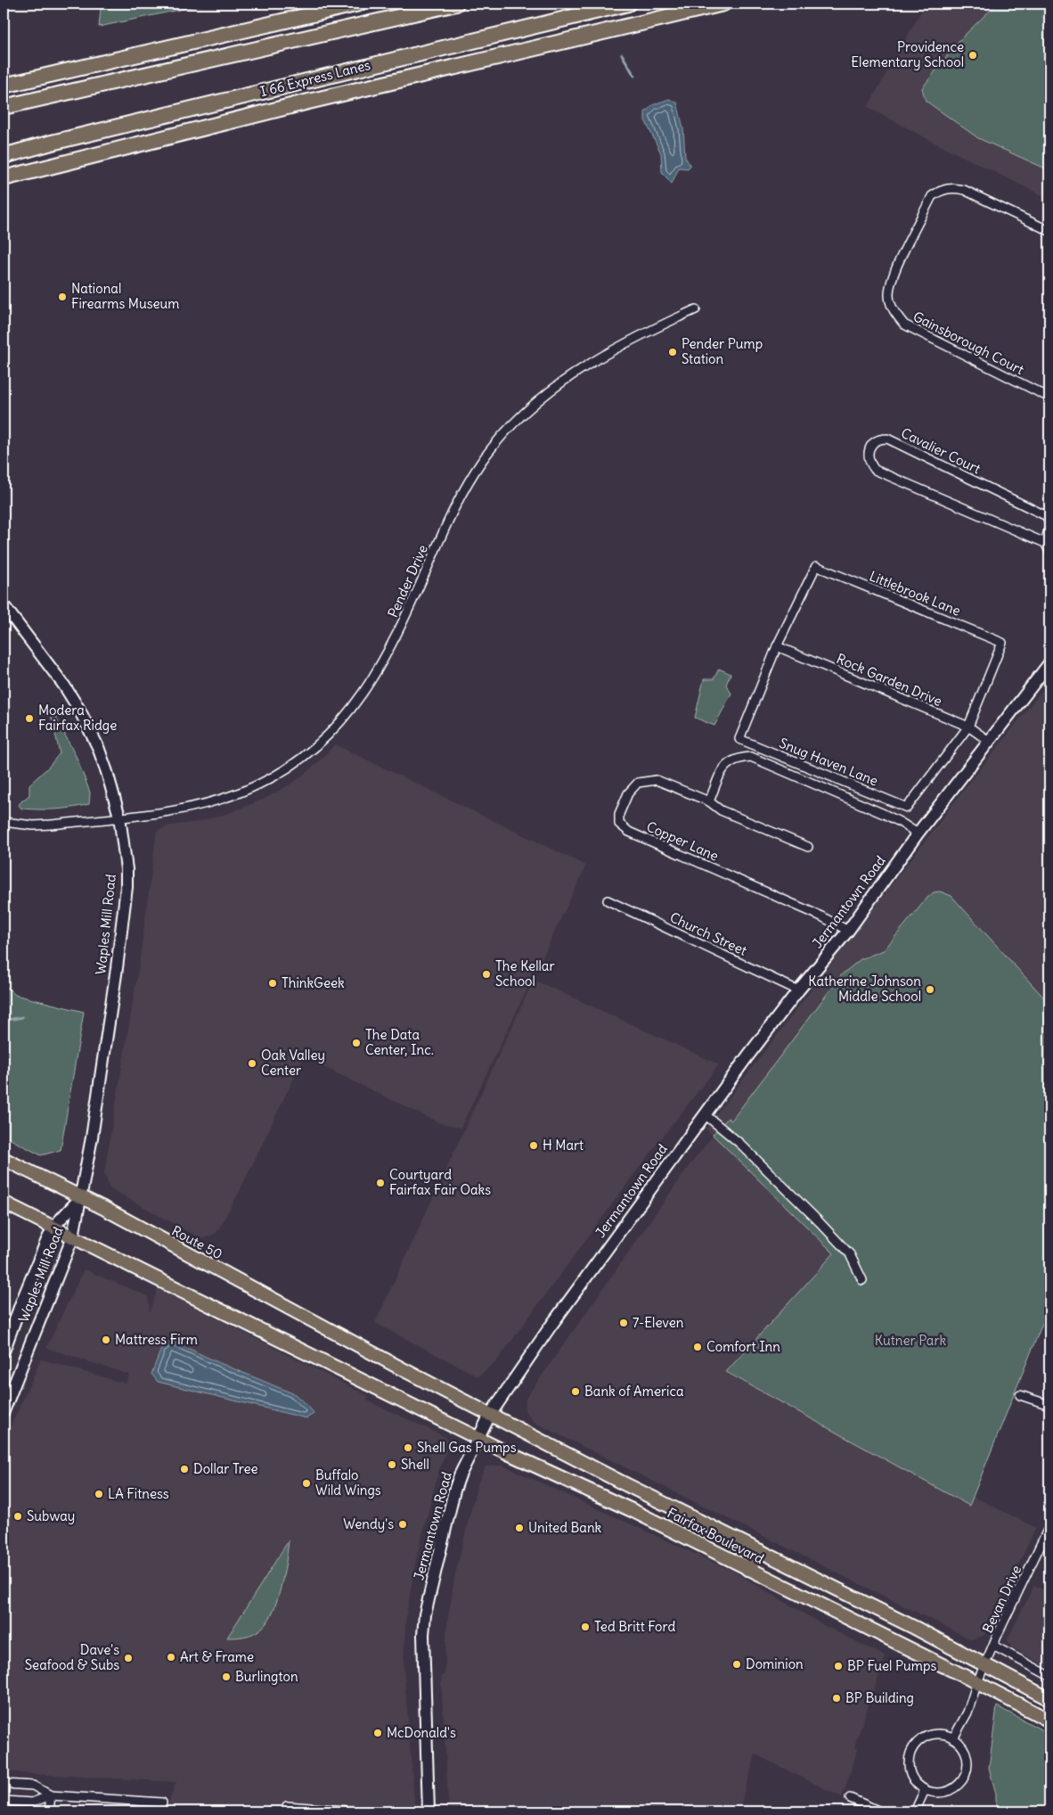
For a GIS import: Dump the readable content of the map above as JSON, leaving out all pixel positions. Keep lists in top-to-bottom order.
{
  "streets": {
    "highway": ["I 66 Express Lanes"],
    "main road": [
      "Jermantown Road",
      "Waples Mill Road",
      "Route 50",
      "Fairfax Boulevard"
    ],
    "street": [
      "Gainsborough Court",
      "Cavalier Court",
      "Pender Drive",
      "Littlebrook Lane",
      "Rock Garden Drive",
      "Snug Haven Lane",
      "Copper Lane",
      "Church Street",
      "Bevan Drive"
    ]
  },
  "crossings": [
    ["Pender Drive", "Waples Mill Road"],
    ["Littlebrook Lane", "Rock Garden Drive"],
    ["Littlebrook Lane", "Snug Haven Lane"],
    ["Rock Garden Drive", "Snug Haven Lane"],
    ["Rock Garden Drive", "Jermantown Road"],
    ["Copper Lane", "Jermantown Road"],
    ["Jermantown Road", "Church Street"],
    ["Jermantown Road", "Fairfax Boulevard"],
    ["Waples Mill Road", "Route 50"],
    ["Waples Mill Road", "Fairfax Boulevard"],
    ["Route 50", "Fairfax Boulevard"],
    ["Fairfax Boulevard", "Bevan Drive"]
  ],
  "parks": ["Kutner Park"],
  "places": [
    "Providence Elementary School",
    "National Firearms Museum",
    "Pender Pump Station",
    "Modera Fairfax Ridge",
    "The Kellar School",
    "ThinkGeek",
    "Katherine Johnson Middle School",
    "The Data Center, Inc.",
    "Oak Valley Center",
    "H Mart",
    "Courtyard Fairfax Fair Oaks",
    "7-Eleven",
    "Mattress Firm",
    "Comfort Inn",
    "Bank of America",
    "Shell Gas Pumps",
    "Shell",
    "Dollar Tree",
    "Buffalo Wild Wings",
    "LA Fitness",
    "Subway",
    "Wendy's",
    "United Bank",
    "Ted Britt Ford",
    "Art & Frame",
    "Dave's Seafood & Subs",
    "Dominion",
    "BP Fuel Pumps",
    "Burlington",
    "BP Building",
    "McDonald's"
  ]
}
